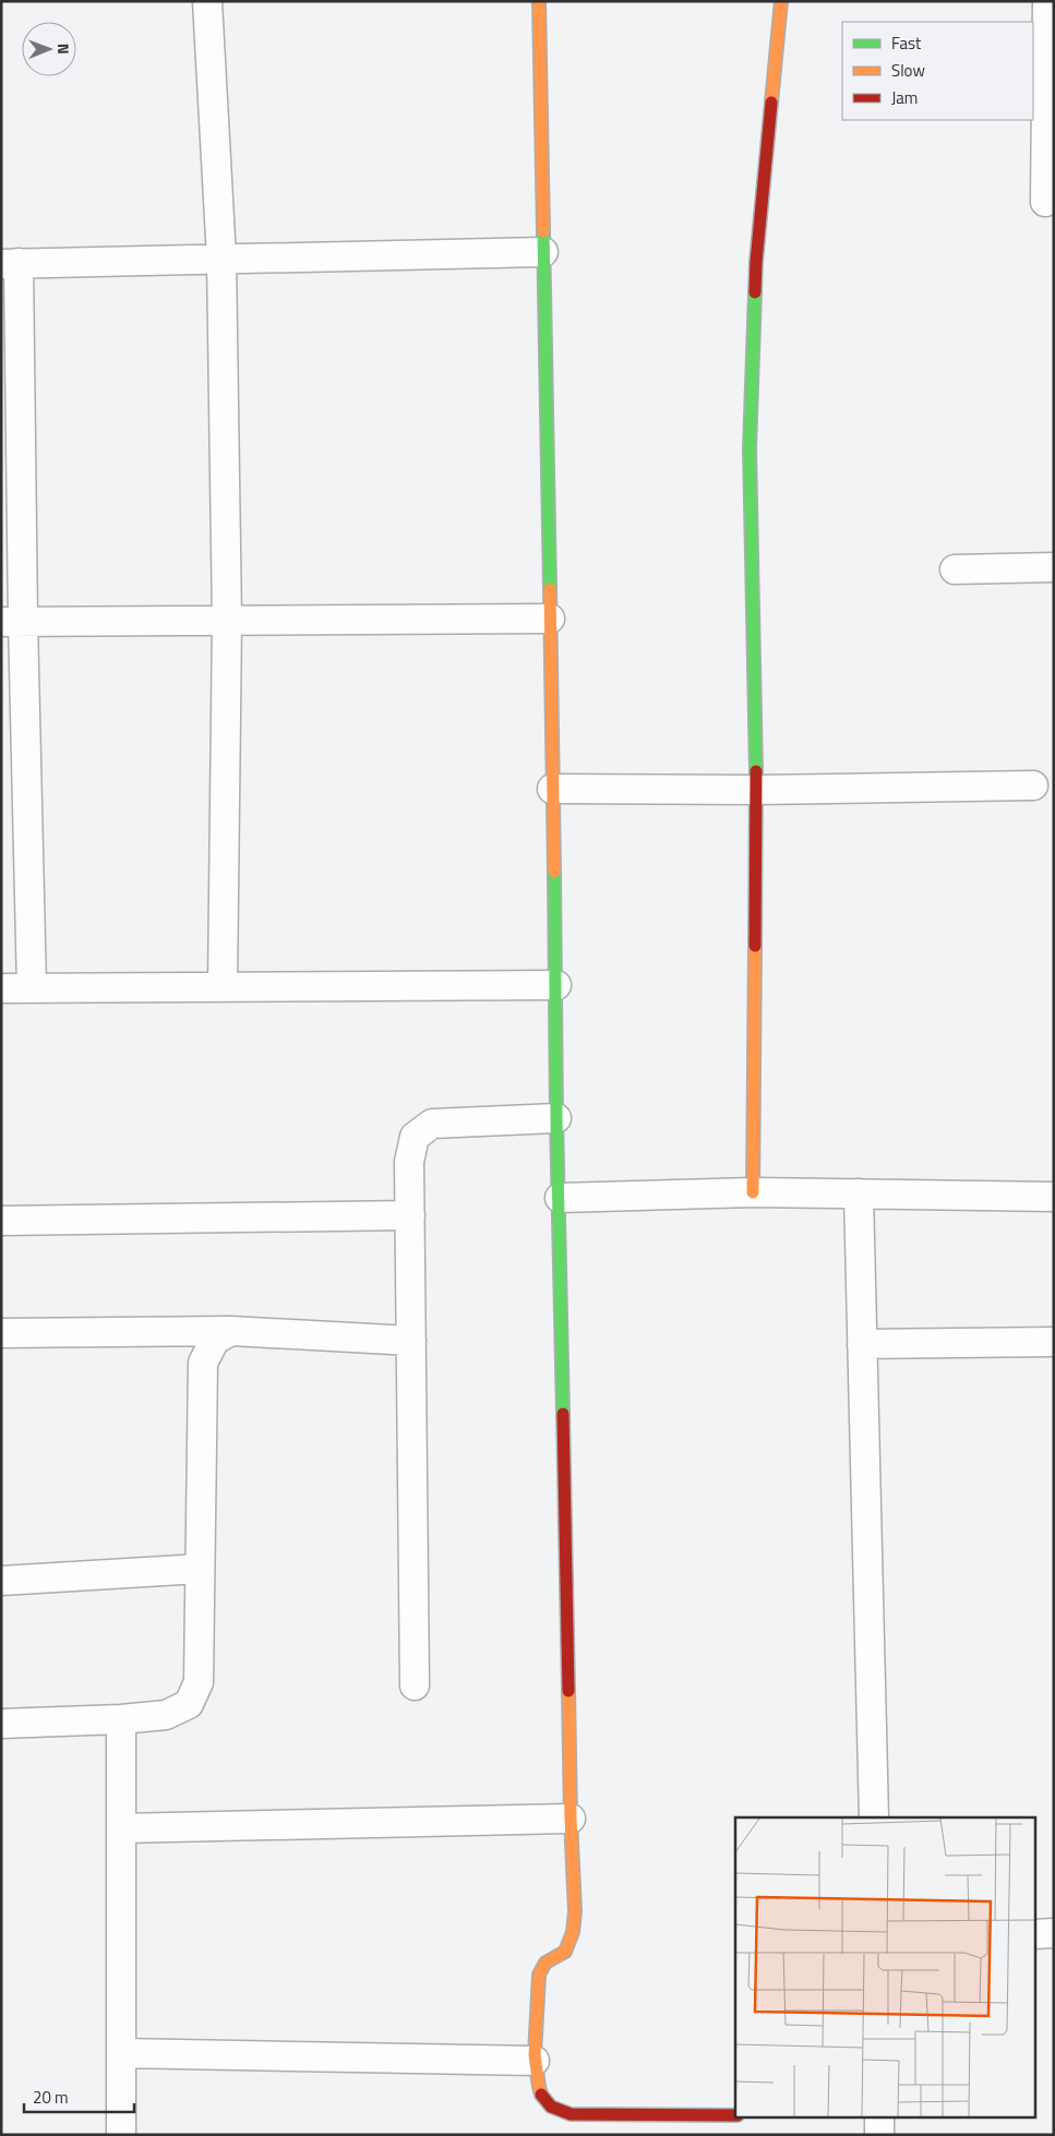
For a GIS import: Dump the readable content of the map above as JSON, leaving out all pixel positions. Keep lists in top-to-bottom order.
{
  "legend": ["Fast", "Slow", "Jam"],
  "scale_bar": "20 m",
  "north": "right"
}
